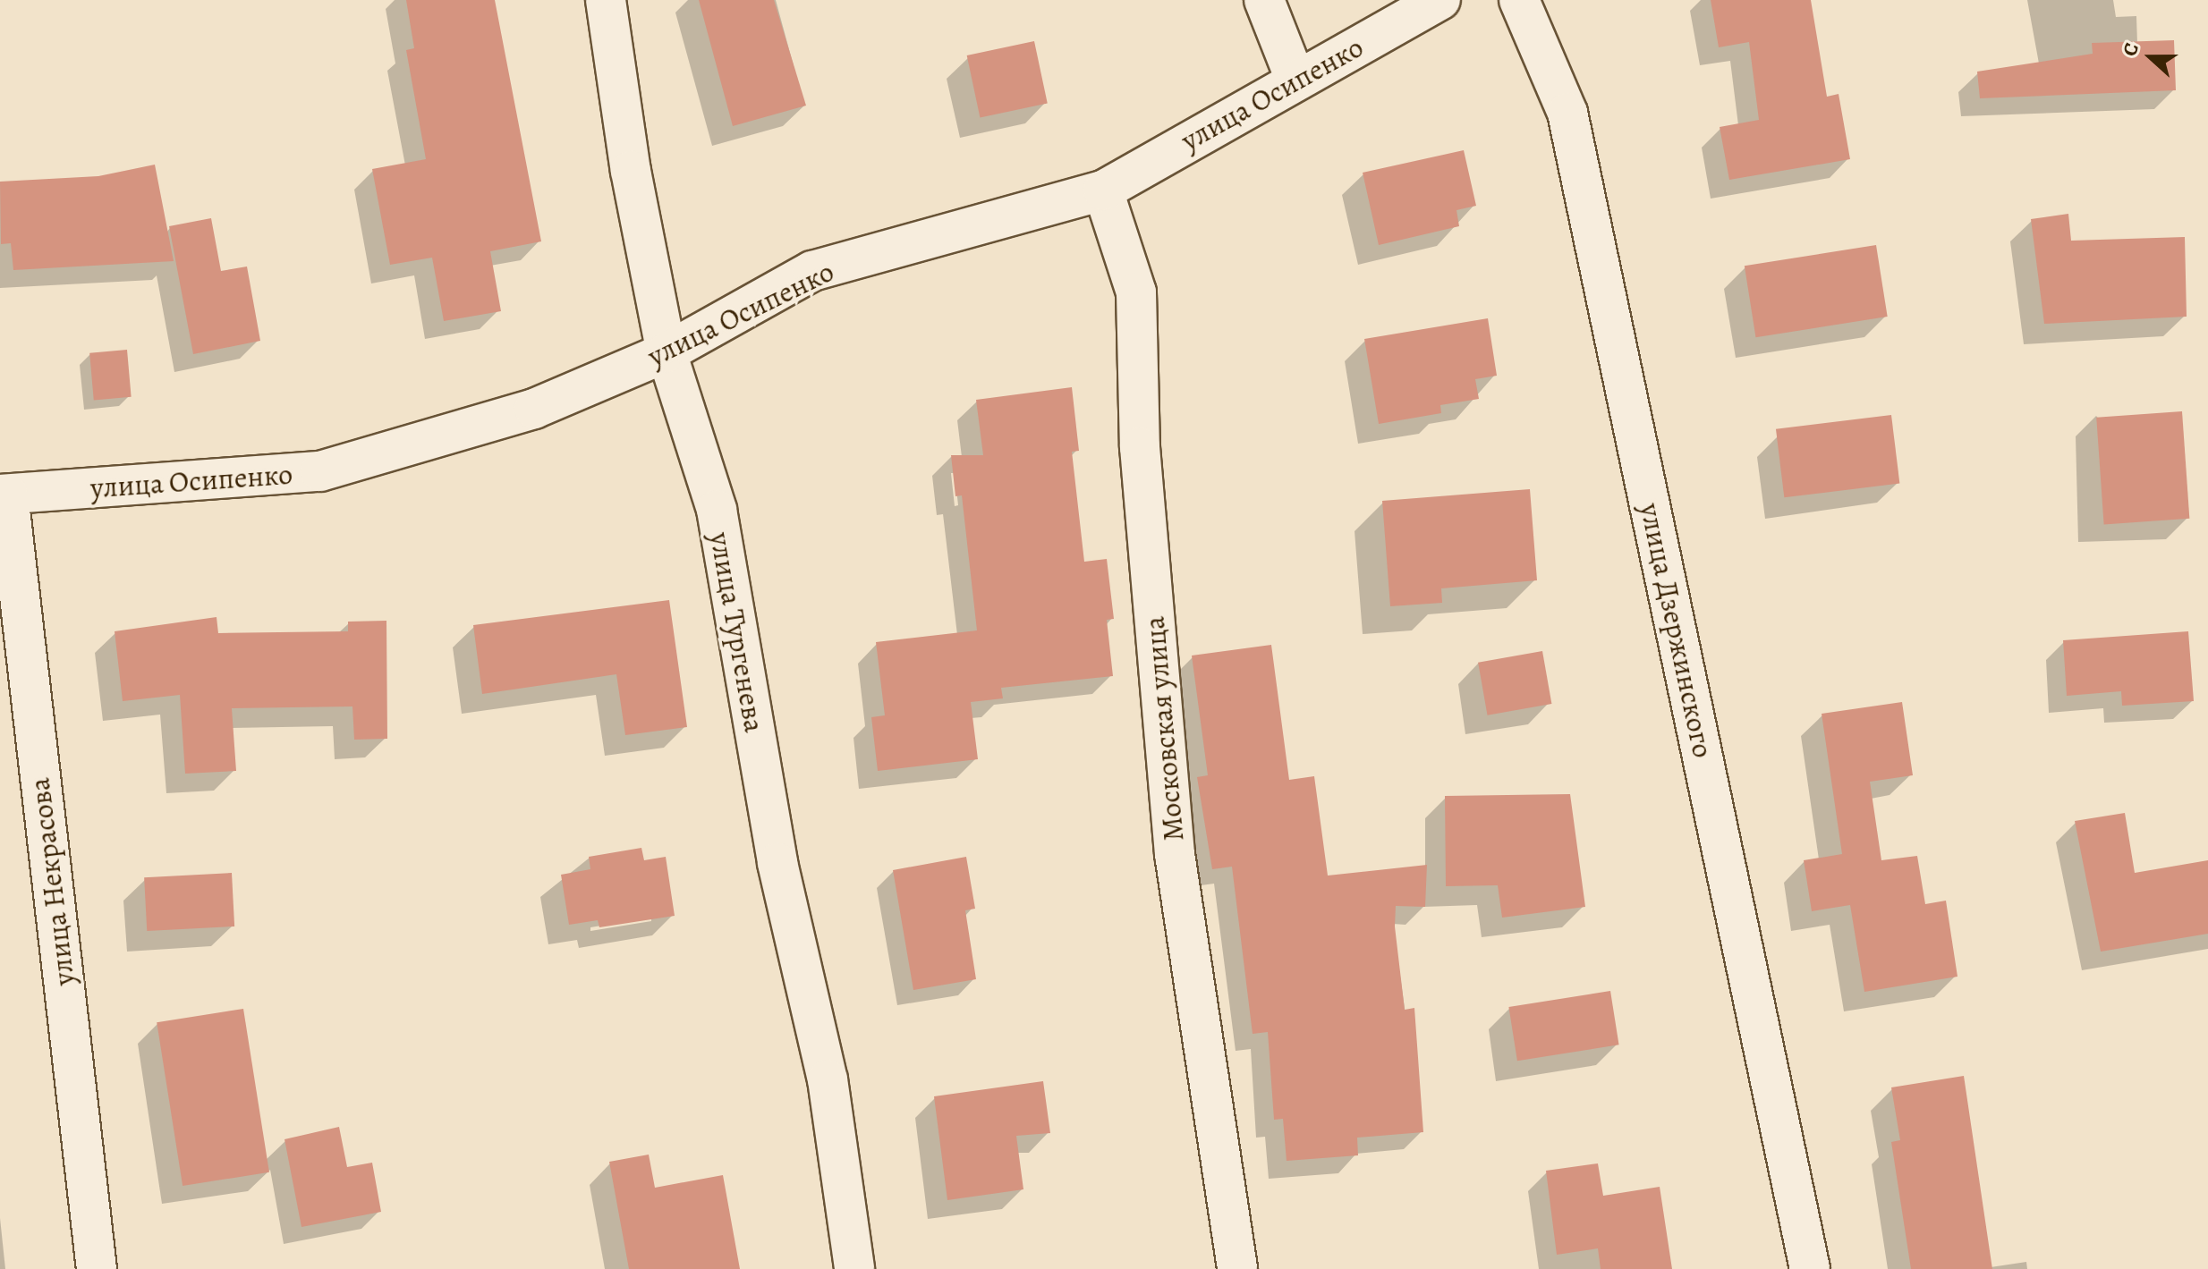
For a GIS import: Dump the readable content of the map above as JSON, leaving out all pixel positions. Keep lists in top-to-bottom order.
{
  "streets": {
    "street": [
      "улица Осипенко",
      "улица Дзержинского",
      "улица Тургенева",
      "Московская улица",
      "улица Некрасова"
    ]
  },
  "crossings": [
    ["улица Осипенко", "улица Тургенева"],
    ["улица Осипенко", "Московская улица"],
    ["улица Осипенко", "улица Некрасова"]
  ],
  "north": "left"
}
